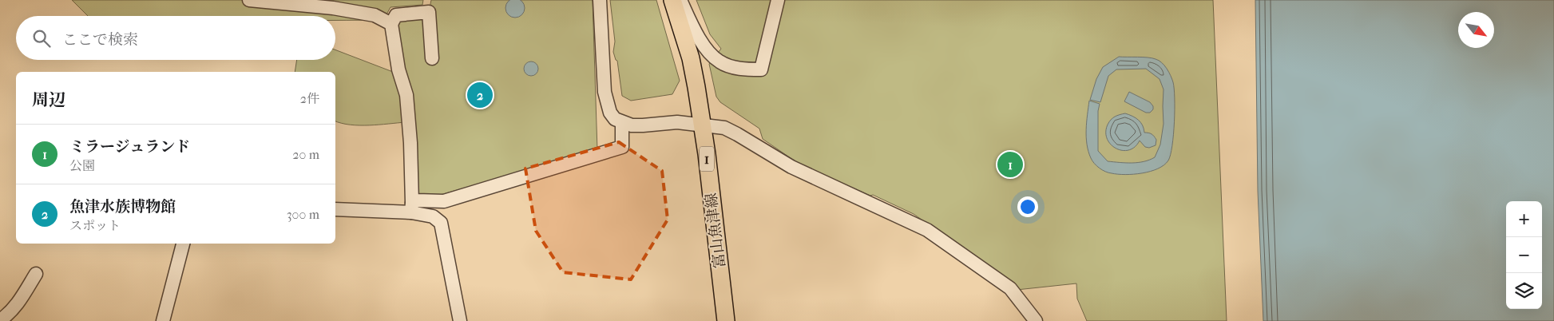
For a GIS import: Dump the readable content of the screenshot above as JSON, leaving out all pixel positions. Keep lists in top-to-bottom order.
{
  "streets": {
    "main road": ["1", "富山魚津線"]
  },
  "north": "bottom right",
  "page": {
    "search": "ここで検索",
    "heading": ["周辺", "2件"],
    "pins": ["2", "1"],
    "list": [
      {
        "mark": "1",
        "name": "ミラージュランド",
        "note": "公園",
        "value": "20 m"
      },
      {
        "mark": "2",
        "name": "魚津水族博物館",
        "note": "スポット",
        "value": "300 m"
      }
    ],
    "map_buttons": ["+", "−"]
  }
}
